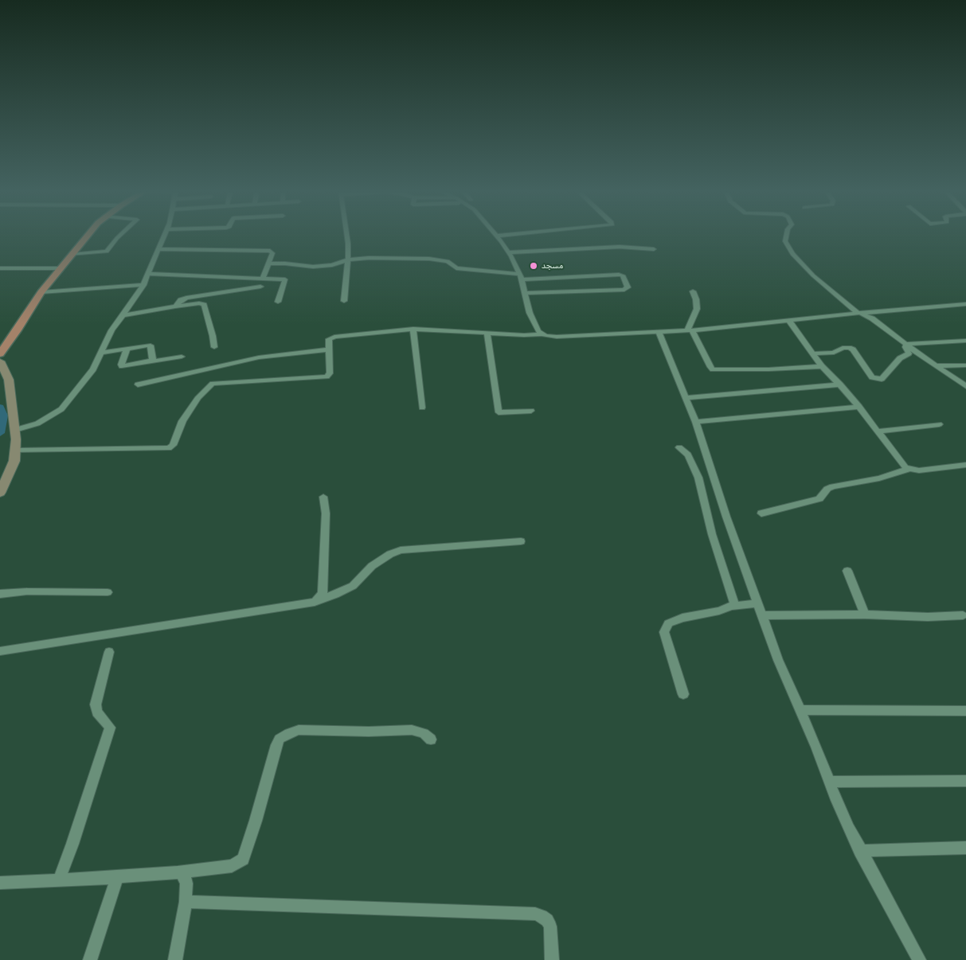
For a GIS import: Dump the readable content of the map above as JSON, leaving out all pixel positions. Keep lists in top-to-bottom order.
{
  "places": ["مسجد"]
}
